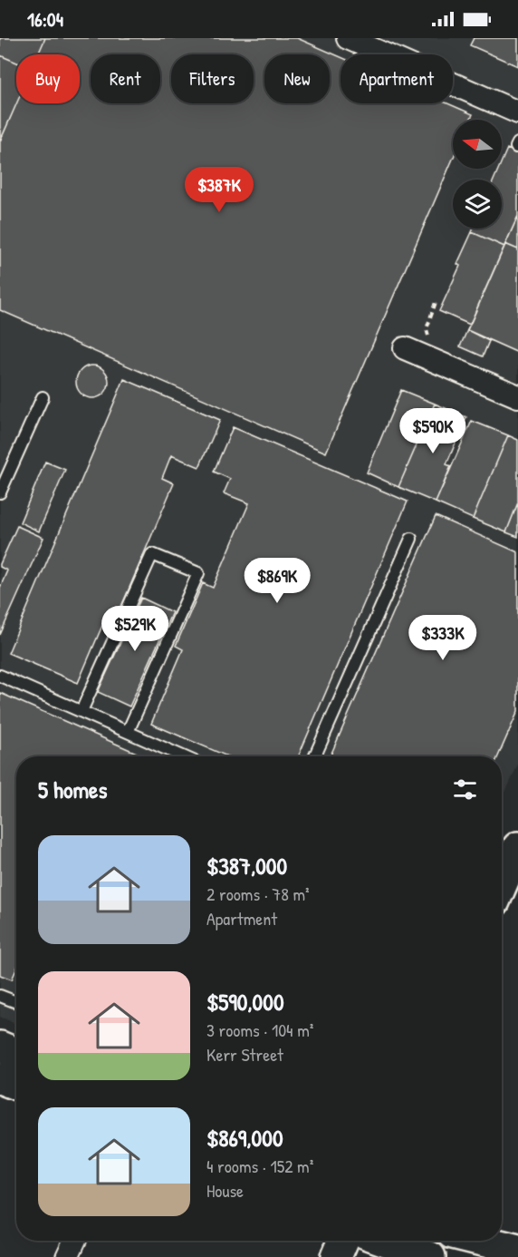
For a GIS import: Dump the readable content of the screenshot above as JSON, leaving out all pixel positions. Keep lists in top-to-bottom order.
{
  "north": "left",
  "page": {
    "status": "16:04",
    "chip": [
      "Buy",
      "Rent",
      "Filters",
      "New",
      "Apartment"
    ],
    "price": [
      "$387K",
      "$590K",
      "$869K",
      "$529K",
      "$333K"
    ],
    "heading": "5 homes",
    "list": [
      {
        "name": "$387,000",
        "note": "2 rooms · 78 m² · Apartment"
      },
      {
        "name": "$590,000",
        "note": "3 rooms · 104 m² · Kerr Street"
      },
      {
        "name": "$869,000",
        "note": "4 rooms · 152 m² · House"
      }
    ]
  }
}
